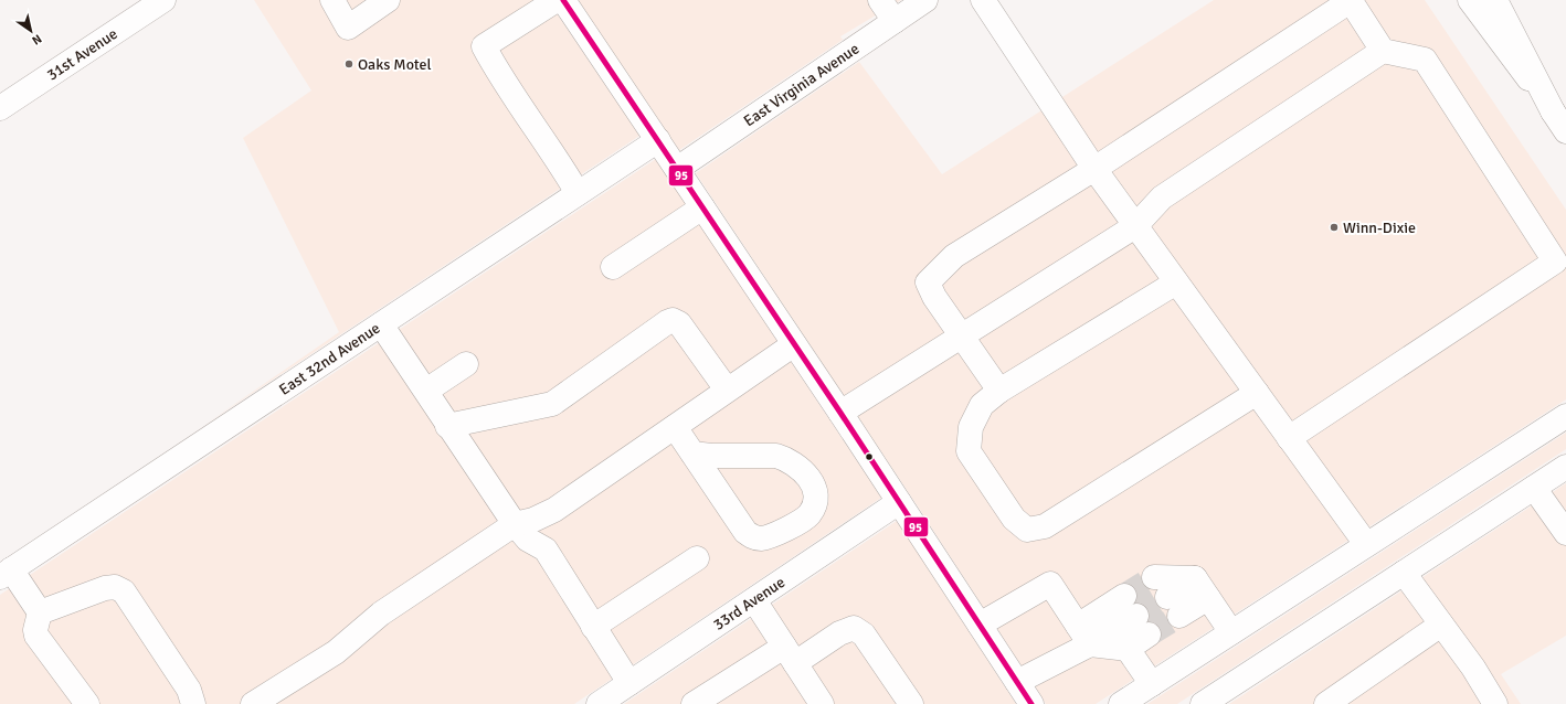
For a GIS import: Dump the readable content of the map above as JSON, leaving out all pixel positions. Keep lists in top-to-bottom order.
{
  "streets": {
    "main road": [
      "31st Avenue",
      "East Virginia Avenue",
      "East 32nd Avenue",
      "33rd Avenue"
    ]
  },
  "places": ["Oaks Motel", "Winn-Dixie"],
  "lines": ["transit line 95"],
  "north": "bottom right"
}
